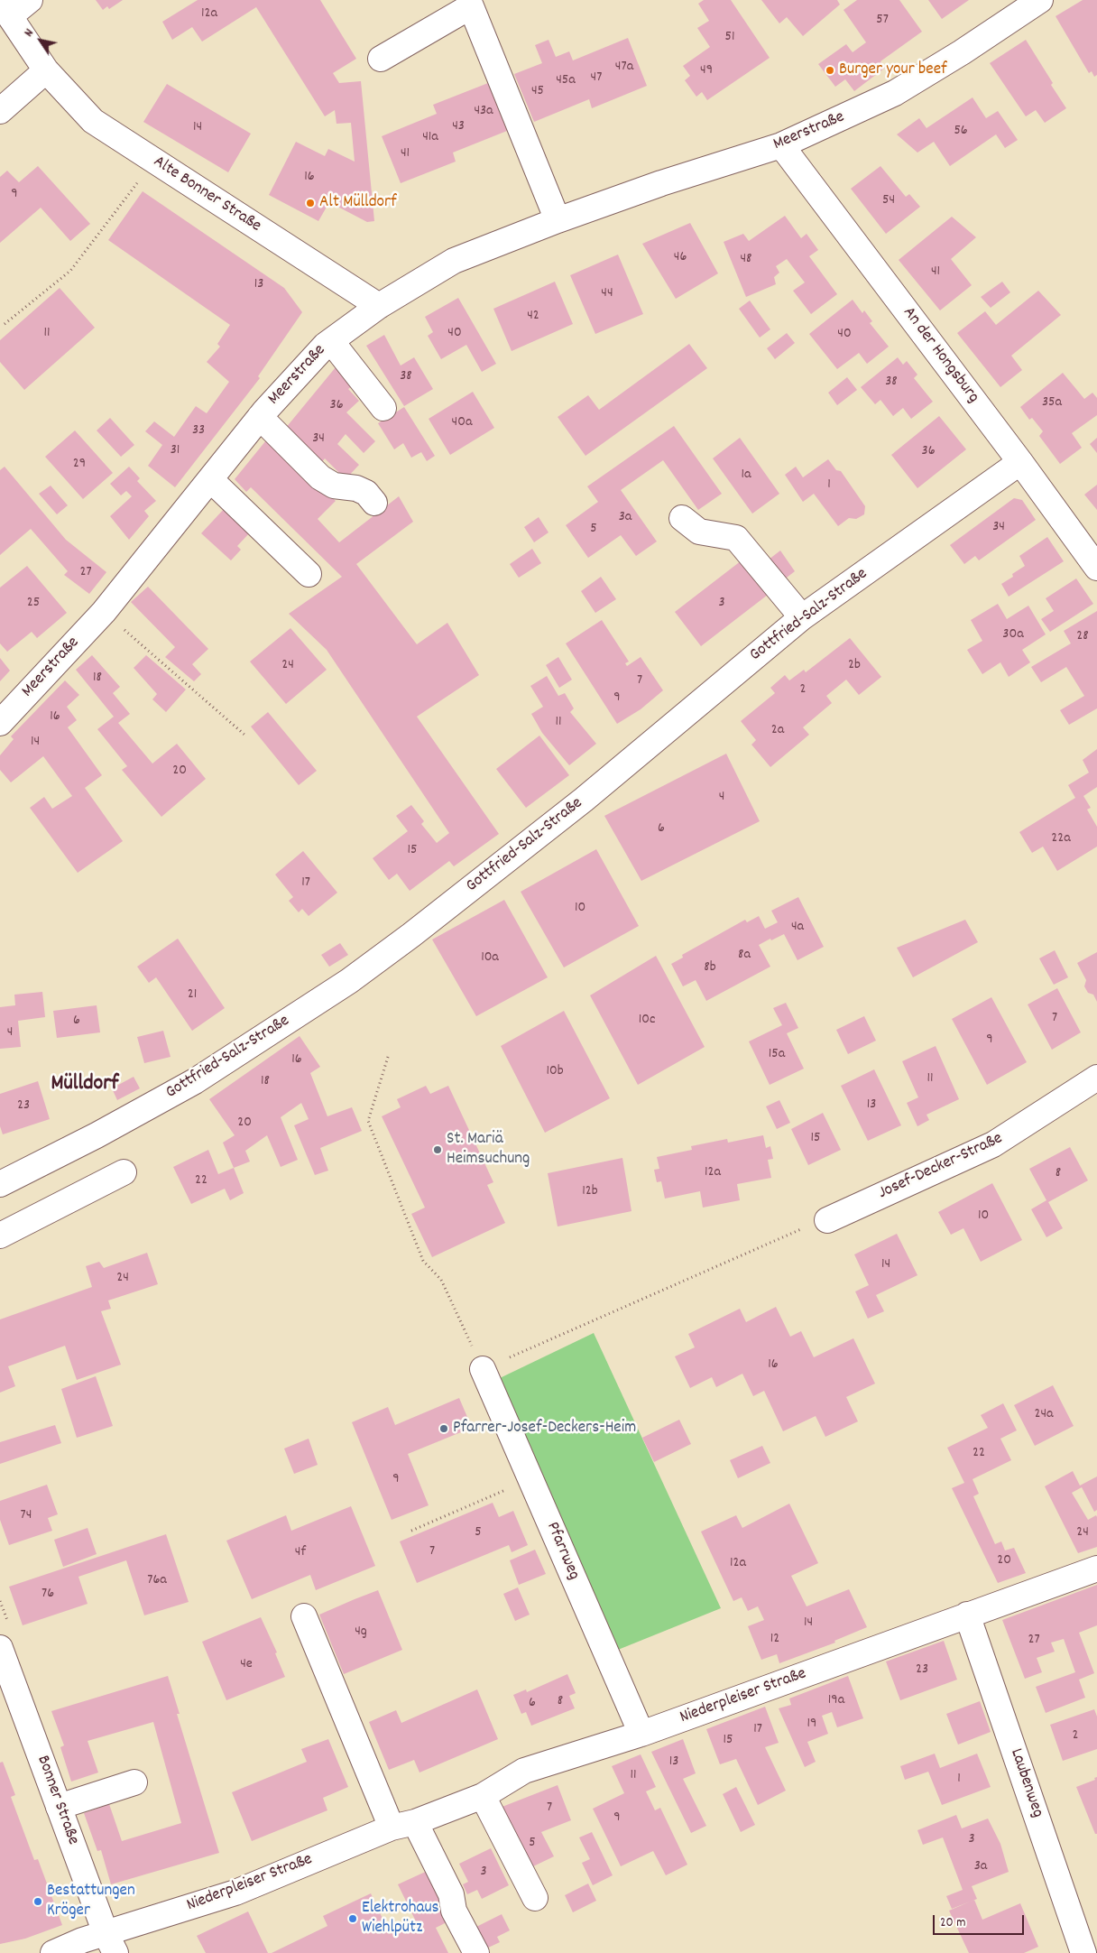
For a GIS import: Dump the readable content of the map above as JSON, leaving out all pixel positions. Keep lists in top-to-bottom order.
{
  "streets": {
    "street": [
      "Meerstraße",
      "Alte Bonner Straße",
      "An der Hongsburg",
      "Gottfried-Salz-Straße",
      "Josef-Decker-Straße",
      "Pfarrweg",
      "Niederpleiser Straße",
      "Laubenweg",
      "Bonner Straße"
    ]
  },
  "crossings": [
    ["Meerstraße", "Alte Bonner Straße"],
    ["Meerstraße", "An der Hongsburg"],
    ["An der Hongsburg", "Gottfried-Salz-Straße"],
    ["Pfarrweg", "Niederpleiser Straße"],
    ["Niederpleiser Straße", "Laubenweg"],
    ["Niederpleiser Straße", "Bonner Straße"]
  ],
  "districts": ["Mülldorf"],
  "places": [
    "Burger your beef",
    "Alt Mülldorf",
    "St. Mariä Heimsuchung",
    "Pfarrer-Josef-Deckers-Heim",
    "Bestattungen Kröger",
    "Elektrohaus Wiehlpütz"
  ],
  "house_numbers": [
    "12a",
    "57",
    "51",
    "47a",
    "49",
    "47",
    "45a",
    "45",
    "43a",
    "43",
    "14",
    "56",
    "41a",
    "41",
    "16",
    "9",
    "54",
    "46",
    "48",
    "41",
    "13",
    "44",
    "42",
    "11",
    "40",
    "40",
    "38",
    "38",
    "35a",
    "36",
    "40a",
    "33",
    "34",
    "31",
    "36",
    "29",
    "1a",
    "1",
    "3a",
    "34",
    "5",
    "27",
    "25",
    "3",
    "30a",
    "28",
    "24",
    "2b",
    "18",
    "7",
    "2",
    "9",
    "16",
    "11",
    "2a",
    "14",
    "20",
    "4",
    "6",
    "22a",
    "15",
    "17",
    "10",
    "4a",
    "8a",
    "10a",
    "8b",
    "21",
    "7",
    "10c",
    "6",
    "4",
    "9",
    "15a",
    "16",
    "10b",
    "11",
    "18",
    "13",
    "23",
    "20",
    "15",
    "12a",
    "8",
    "22",
    "12b",
    "10",
    "14",
    "24",
    "16",
    "24a",
    "22",
    "9",
    "74",
    "5",
    "24",
    "7",
    "4f",
    "20",
    "12a",
    "76a",
    "76",
    "14",
    "4g",
    "12",
    "27",
    "4e",
    "23",
    "19a",
    "8",
    "6",
    "19",
    "17",
    "2",
    "15",
    "13",
    "11",
    "1",
    "7",
    "9",
    "3",
    "5",
    "3a",
    "3"
  ],
  "scale_bar": "20 m",
  "north": "top left"
}
